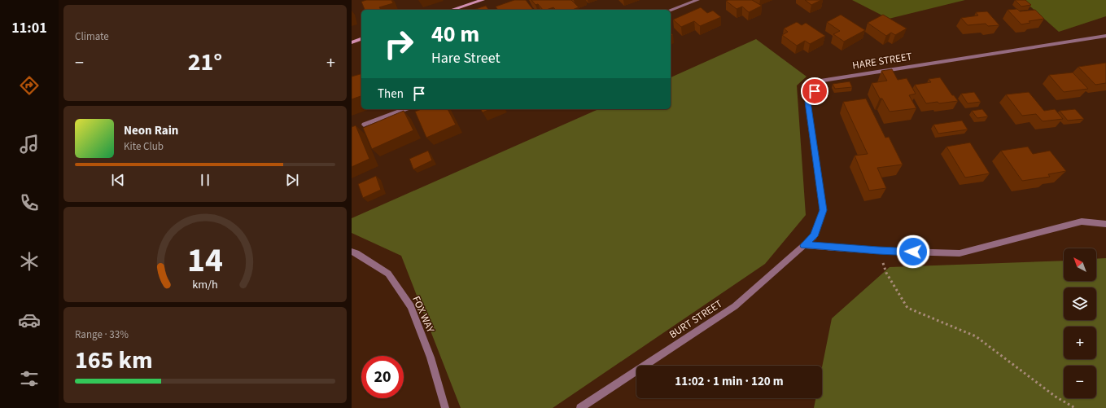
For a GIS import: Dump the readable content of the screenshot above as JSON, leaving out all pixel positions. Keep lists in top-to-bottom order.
{
  "streets": {
    "street": ["HARE STREET", "FOX WAY", "BURT STREET"]
  },
  "crossings": [
    ["HARE STREET", "BURT STREET"]
  ],
  "north": "top left",
  "page": {
    "tabs": "11:01",
    "tile": [
      "Climate",
      ["Range · 33%", "165 km"]
    ],
    "turn": ["40 m", "Hare Street"],
    "heat": ["−", "21°", "+"],
    "then": "Then",
    "song": ["Neon Rain", "Kite Club"],
    "map_buttons": ["+", "−"],
    "limit": "20",
    "trip": "11:02 · 1 min · 120 m",
    "gauge": ["14", "km/h"]
  }
}
